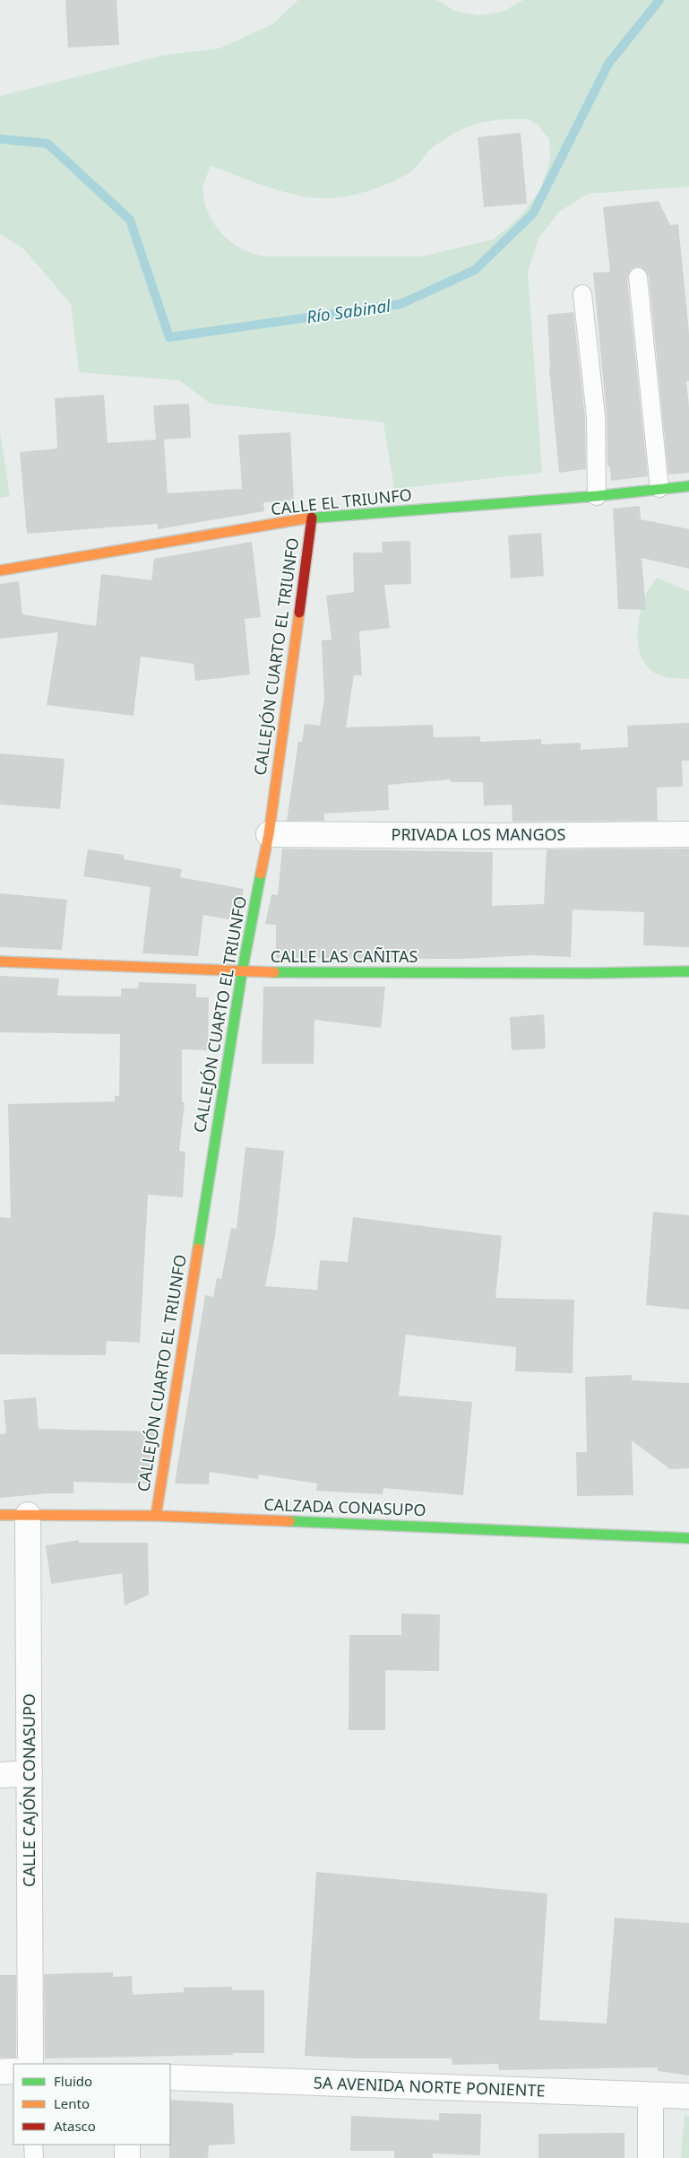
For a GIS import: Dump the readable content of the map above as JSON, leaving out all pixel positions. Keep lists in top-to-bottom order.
{
  "streets": {
    "street": [
      "CALLE EL TRIUNFO",
      "CALLEJÓN CUARTO EL TRIUNFO",
      "PRIVADA LOS MANGOS",
      "CALLE LAS CAÑITAS",
      "CALZADA CONASUPO",
      "CALLE CAJÓN CONASUPO",
      "5A AVENIDA NORTE PONIENTE"
    ]
  },
  "crossings": [
    ["CALLE EL TRIUNFO", "CALLEJÓN CUARTO EL TRIUNFO"],
    ["CALLEJÓN CUARTO EL TRIUNFO", "PRIVADA LOS MANGOS"],
    ["CALLEJÓN CUARTO EL TRIUNFO", "CALLE LAS CAÑITAS"],
    ["CALLEJÓN CUARTO EL TRIUNFO", "CALZADA CONASUPO"],
    ["CALZADA CONASUPO", "CALLE CAJÓN CONASUPO"]
  ],
  "water": ["Río Sabinal"],
  "legend": ["Fluido", "Lento", "Atasco"]
}
